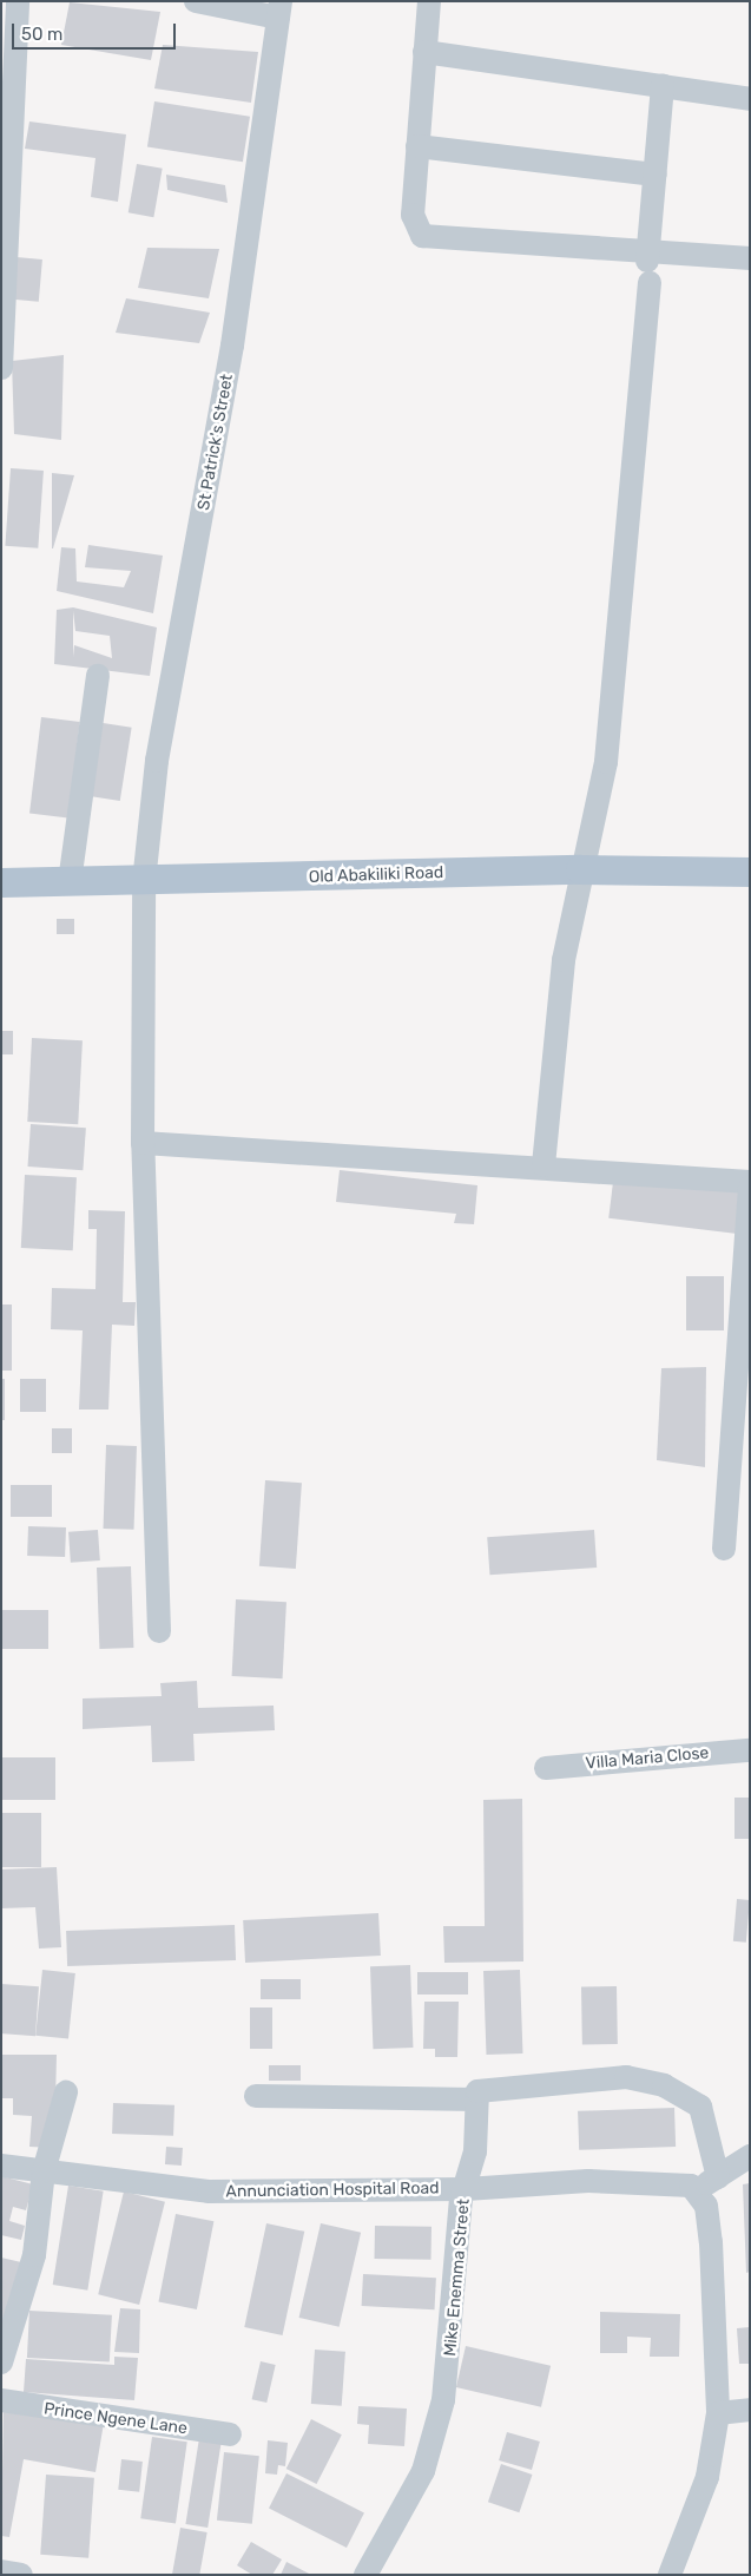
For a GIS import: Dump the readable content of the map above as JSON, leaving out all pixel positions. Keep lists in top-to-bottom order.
{
  "streets": {
    "main road": ["Old Abakiliki Road"],
    "street": [
      "St Patrick's Street",
      "Villa Maria Close",
      "Annunciation Hospital Road",
      "Mike Enemma Street",
      "Prince Ngene Lane"
    ]
  },
  "crossings": [
    ["St Patrick's Street", "Old Abakiliki Road"],
    ["Annunciation Hospital Road", "Mike Enemma Street"]
  ],
  "scale_bar": "50 m"
}
